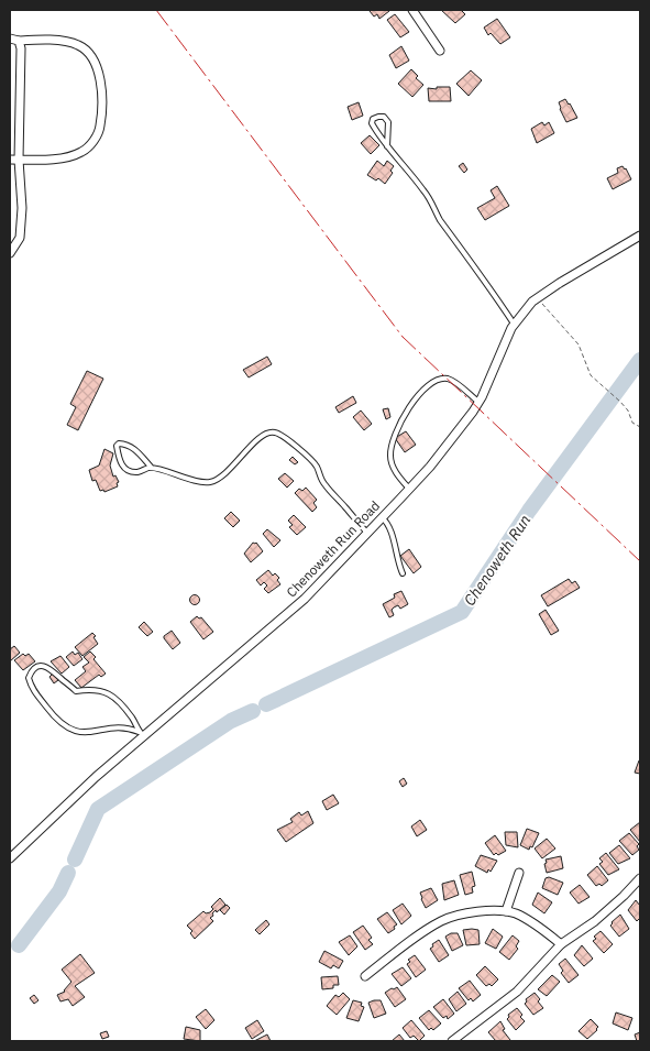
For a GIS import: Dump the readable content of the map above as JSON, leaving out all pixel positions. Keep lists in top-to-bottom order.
{
  "streets": {
    "street": ["Chenoweth Run Road"]
  },
  "water": ["Chenoweth Run"]
}
